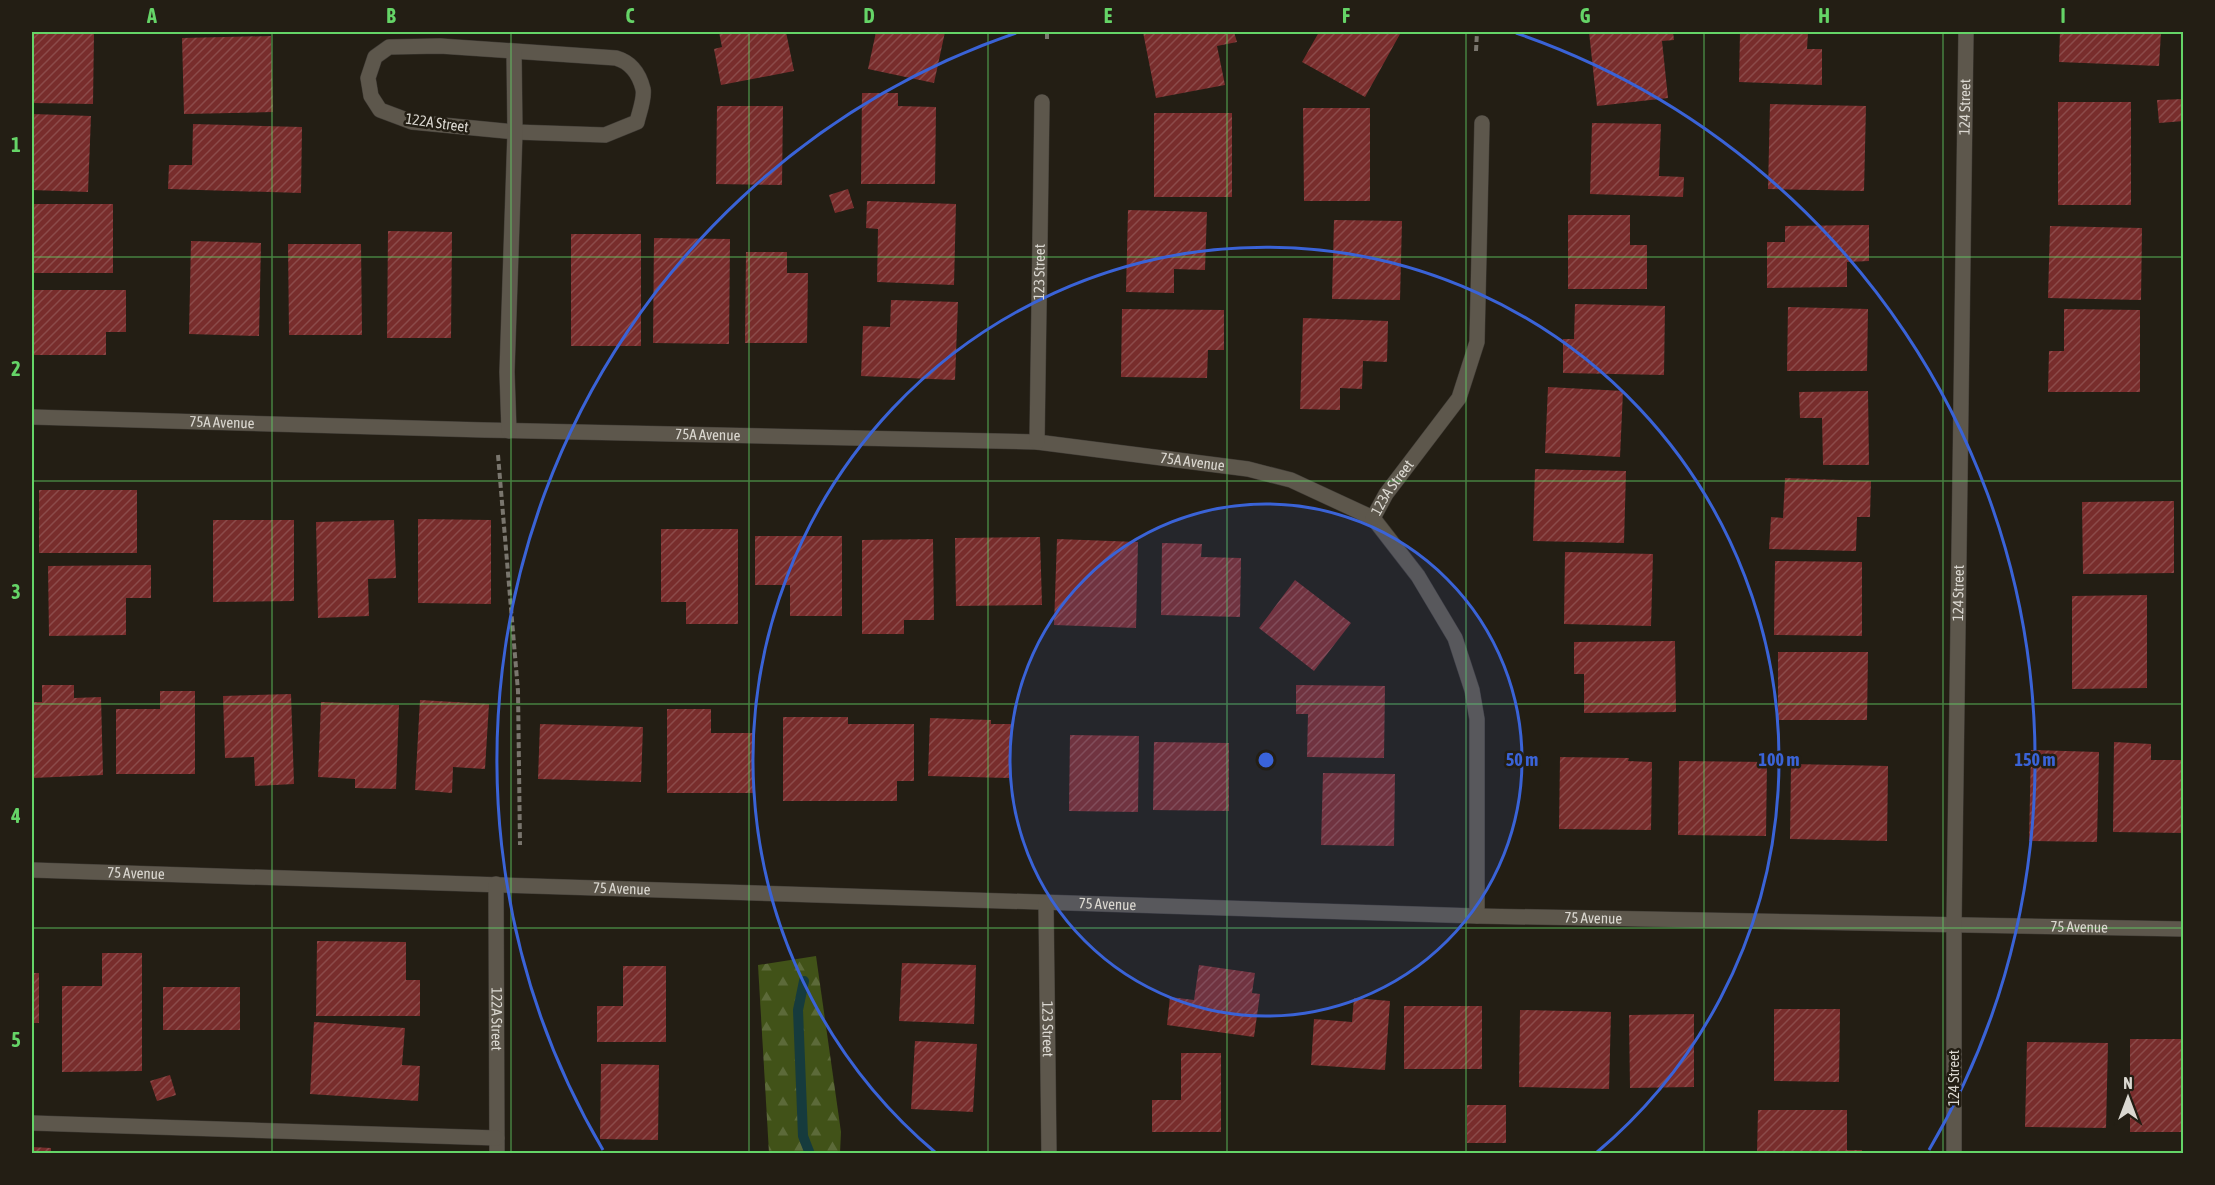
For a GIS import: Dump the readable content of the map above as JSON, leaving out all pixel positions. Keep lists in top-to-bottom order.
{
  "streets": {
    "street": [
      "124 Street",
      "122A Street",
      "123 Street",
      "75A Avenue",
      "123A Street",
      "75 Avenue"
    ]
  },
  "crossings": [
    ["124 Street", "75 Avenue"],
    ["122A Street", "75 Avenue"],
    ["123 Street", "75A Avenue"],
    ["123 Street", "75 Avenue"],
    ["75A Avenue", "123A Street"],
    ["123A Street", "75 Avenue"]
  ],
  "north": "top",
  "grid": {
    "columns": [
      "A",
      "B",
      "C",
      "D",
      "E",
      "F",
      "G",
      "H",
      "I"
    ],
    "rows": [
      "1",
      "2",
      "3",
      "4",
      "5"
    ]
  },
  "rings": ["50 m", "100 m", "150 m"]
}
